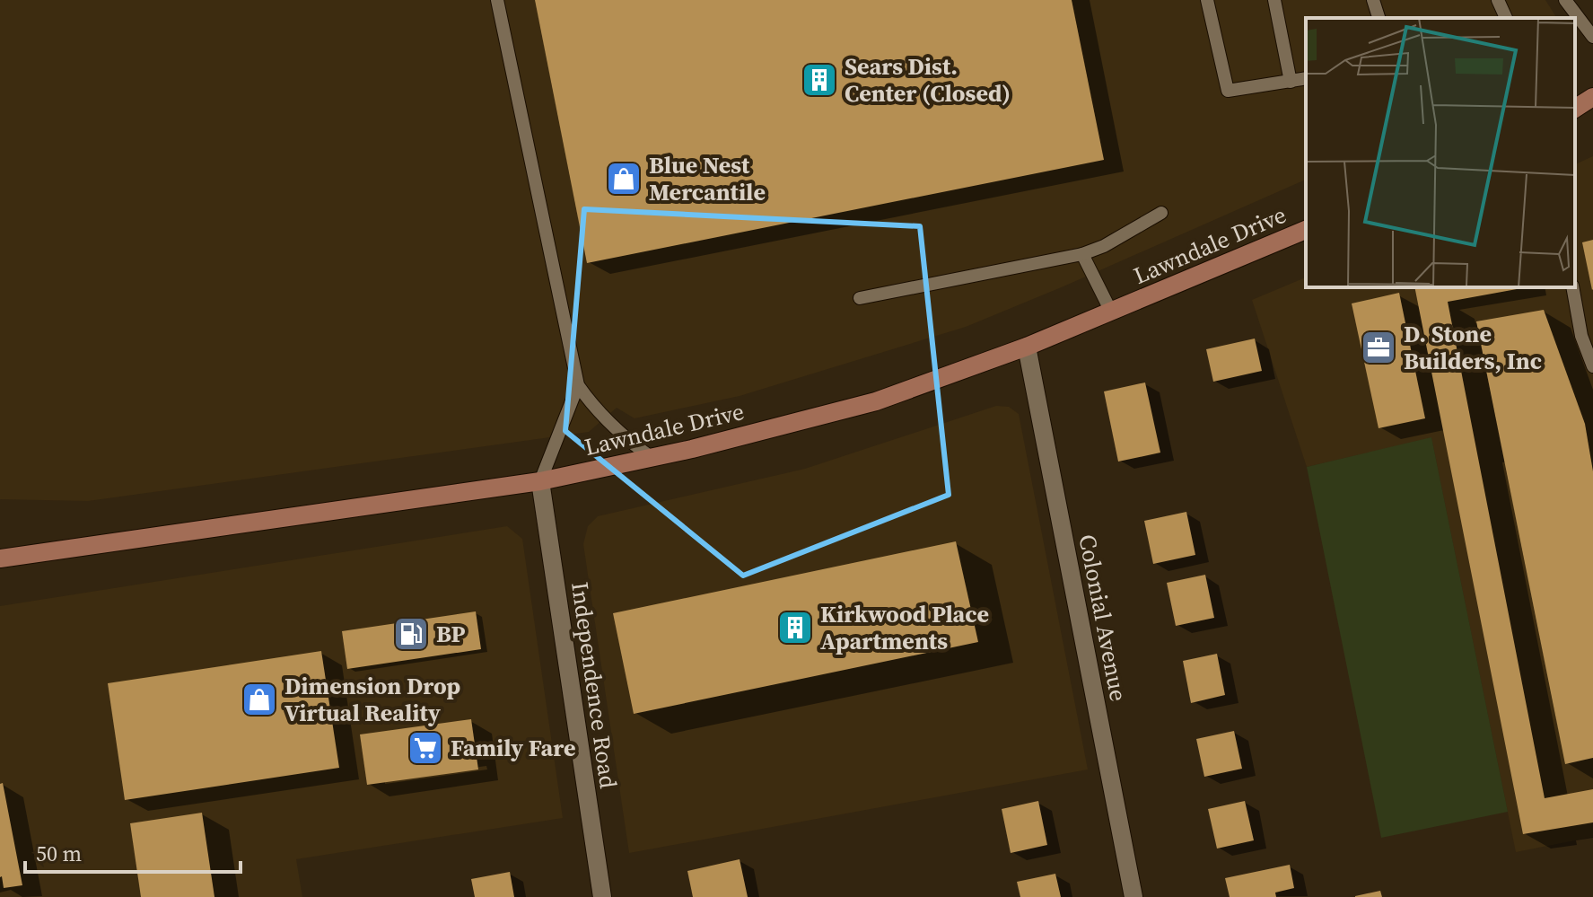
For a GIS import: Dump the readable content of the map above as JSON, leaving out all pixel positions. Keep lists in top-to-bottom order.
{
  "streets": {
    "main road": ["Lawndale Drive"],
    "street": ["Colonial Avenue", "Independence Road"]
  },
  "crossings": [
    ["Lawndale Drive", "Colonial Avenue"],
    ["Lawndale Drive", "Independence Road"]
  ],
  "places": {
    "building": ["Sears Dist. Center (Closed)", "Kirkwood Place Apartments"],
    "shop": ["Blue Nest Mercantile", "Dimension Drop Virtual Reality"],
    "office": ["D. Stone Builders, Inc"],
    "fuel station": ["BP"],
    "supermarket": ["Family Fare"]
  },
  "scale_bar": "50 m"
}
